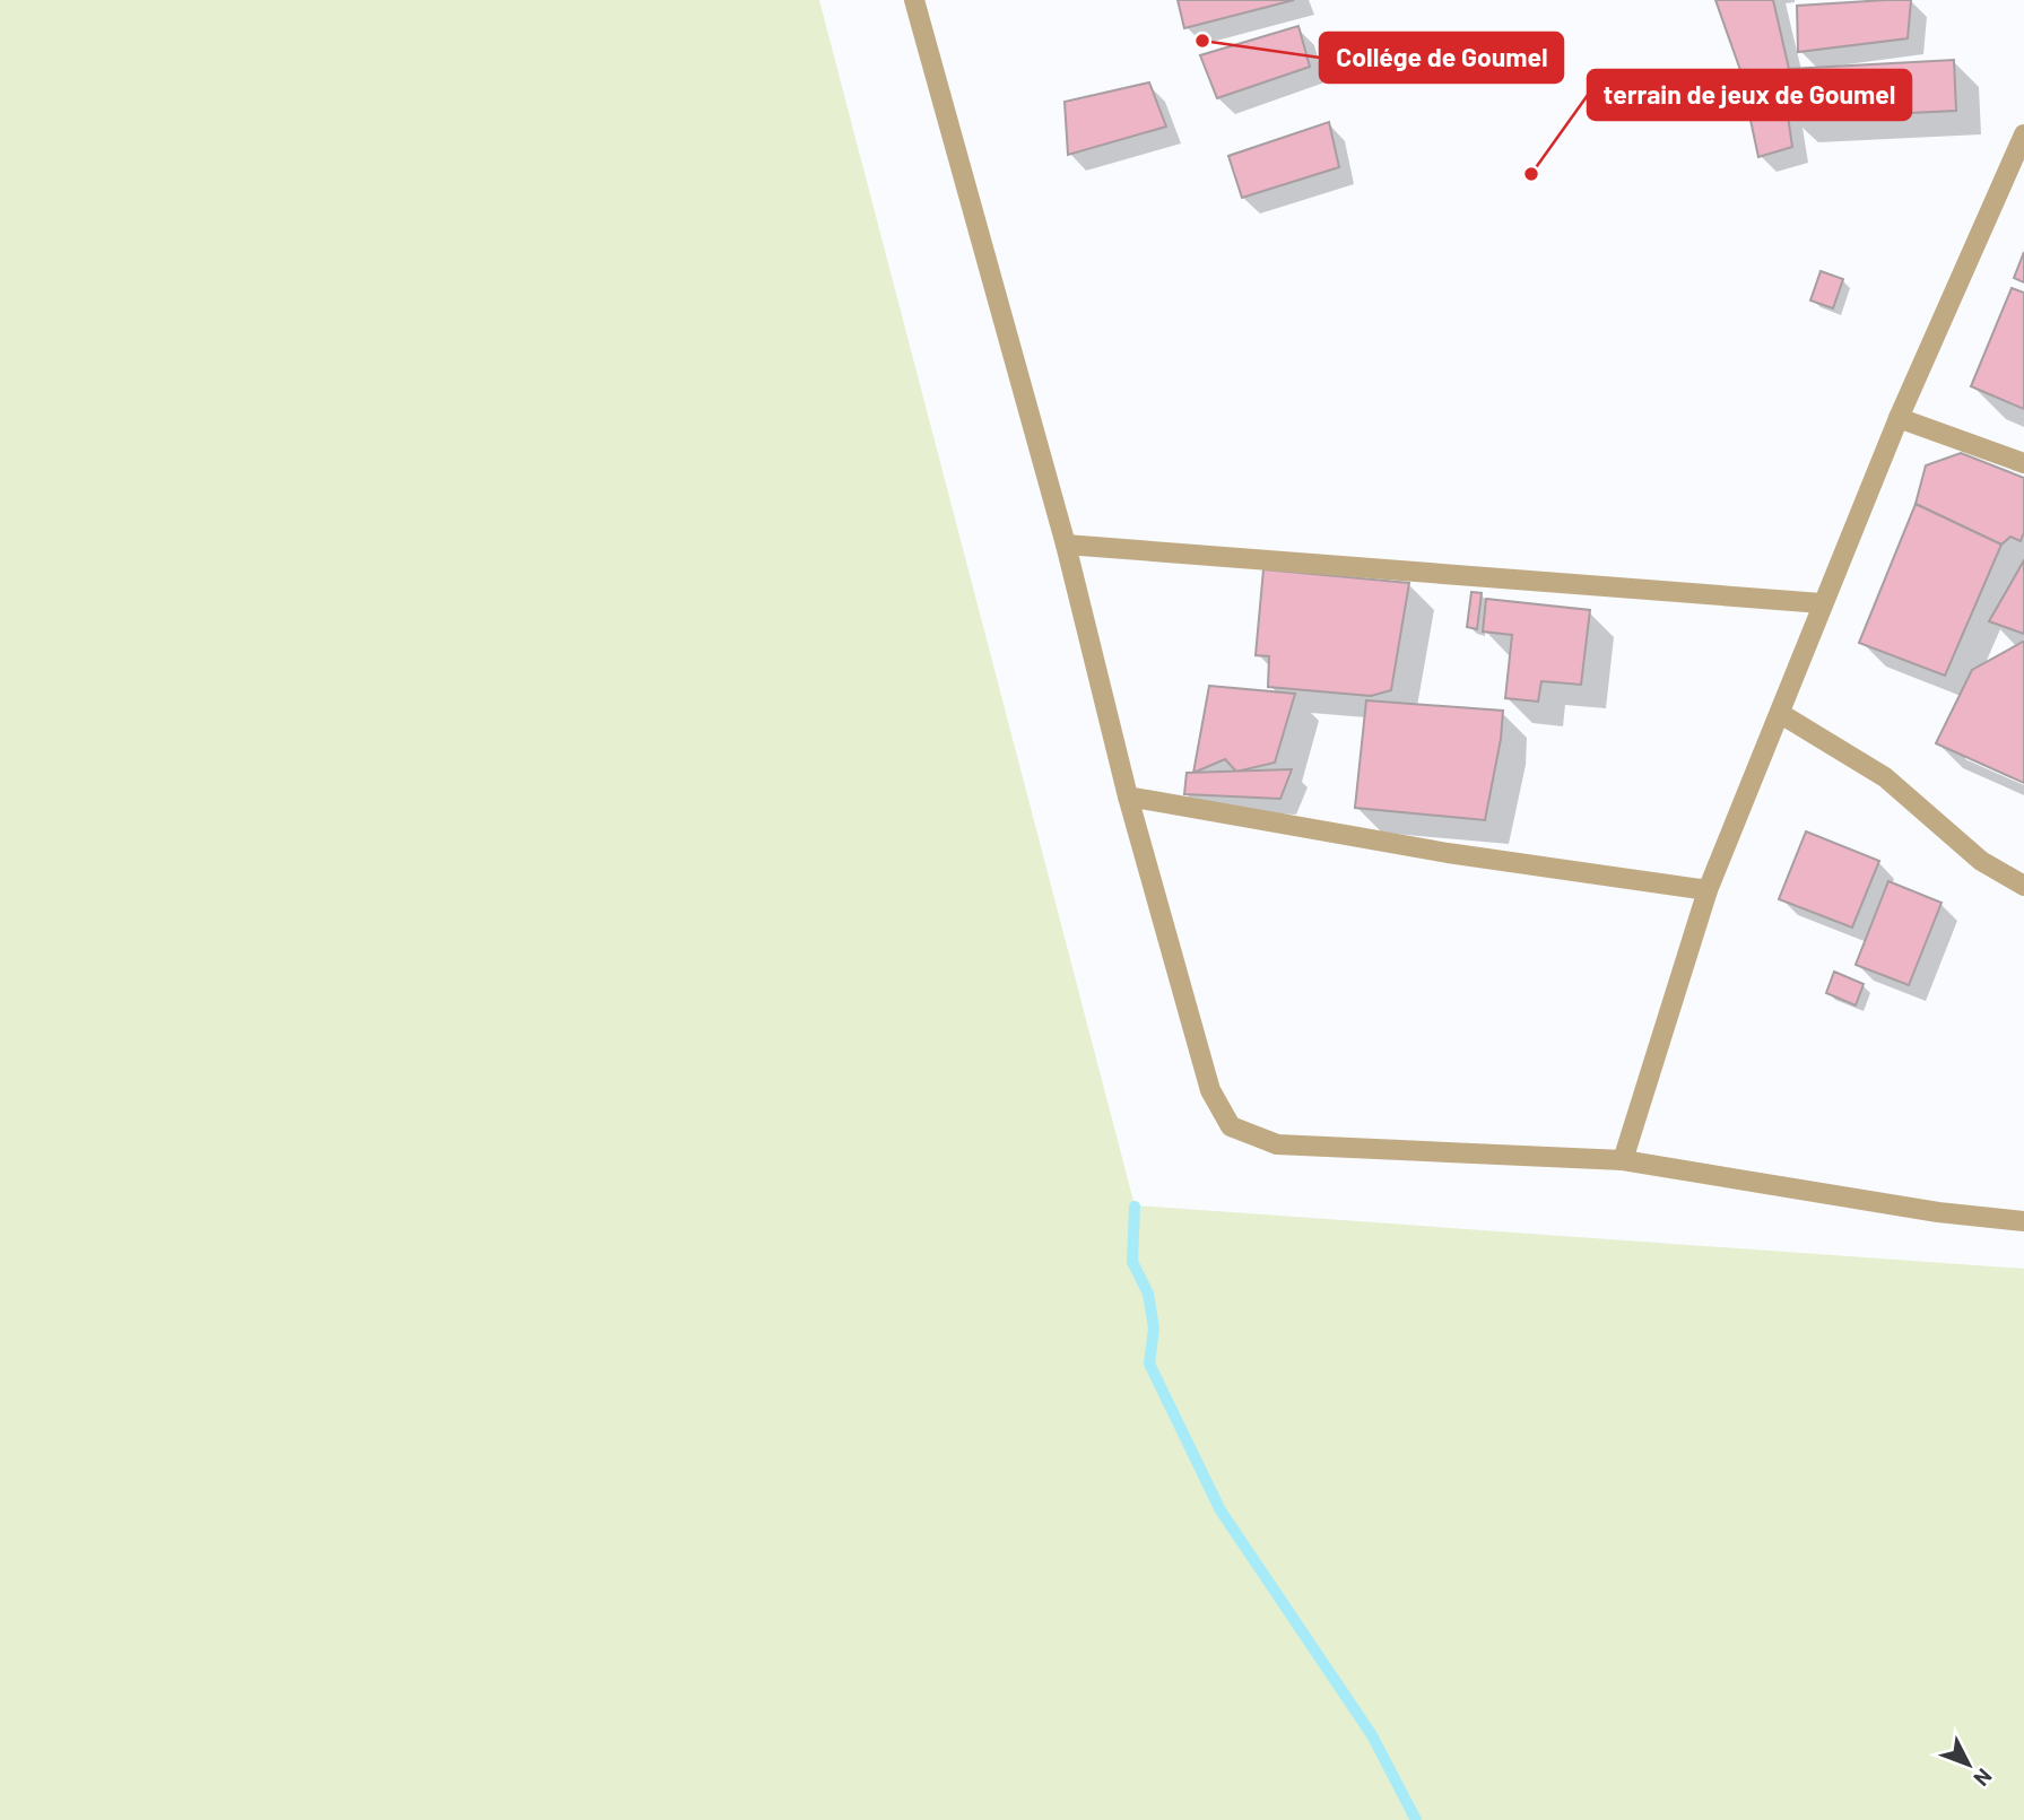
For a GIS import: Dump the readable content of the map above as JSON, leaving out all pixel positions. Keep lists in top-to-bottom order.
{
  "places": ["Collége de Goumel", "terrain de jeux de Goumel"],
  "north": "bottom right"
}
